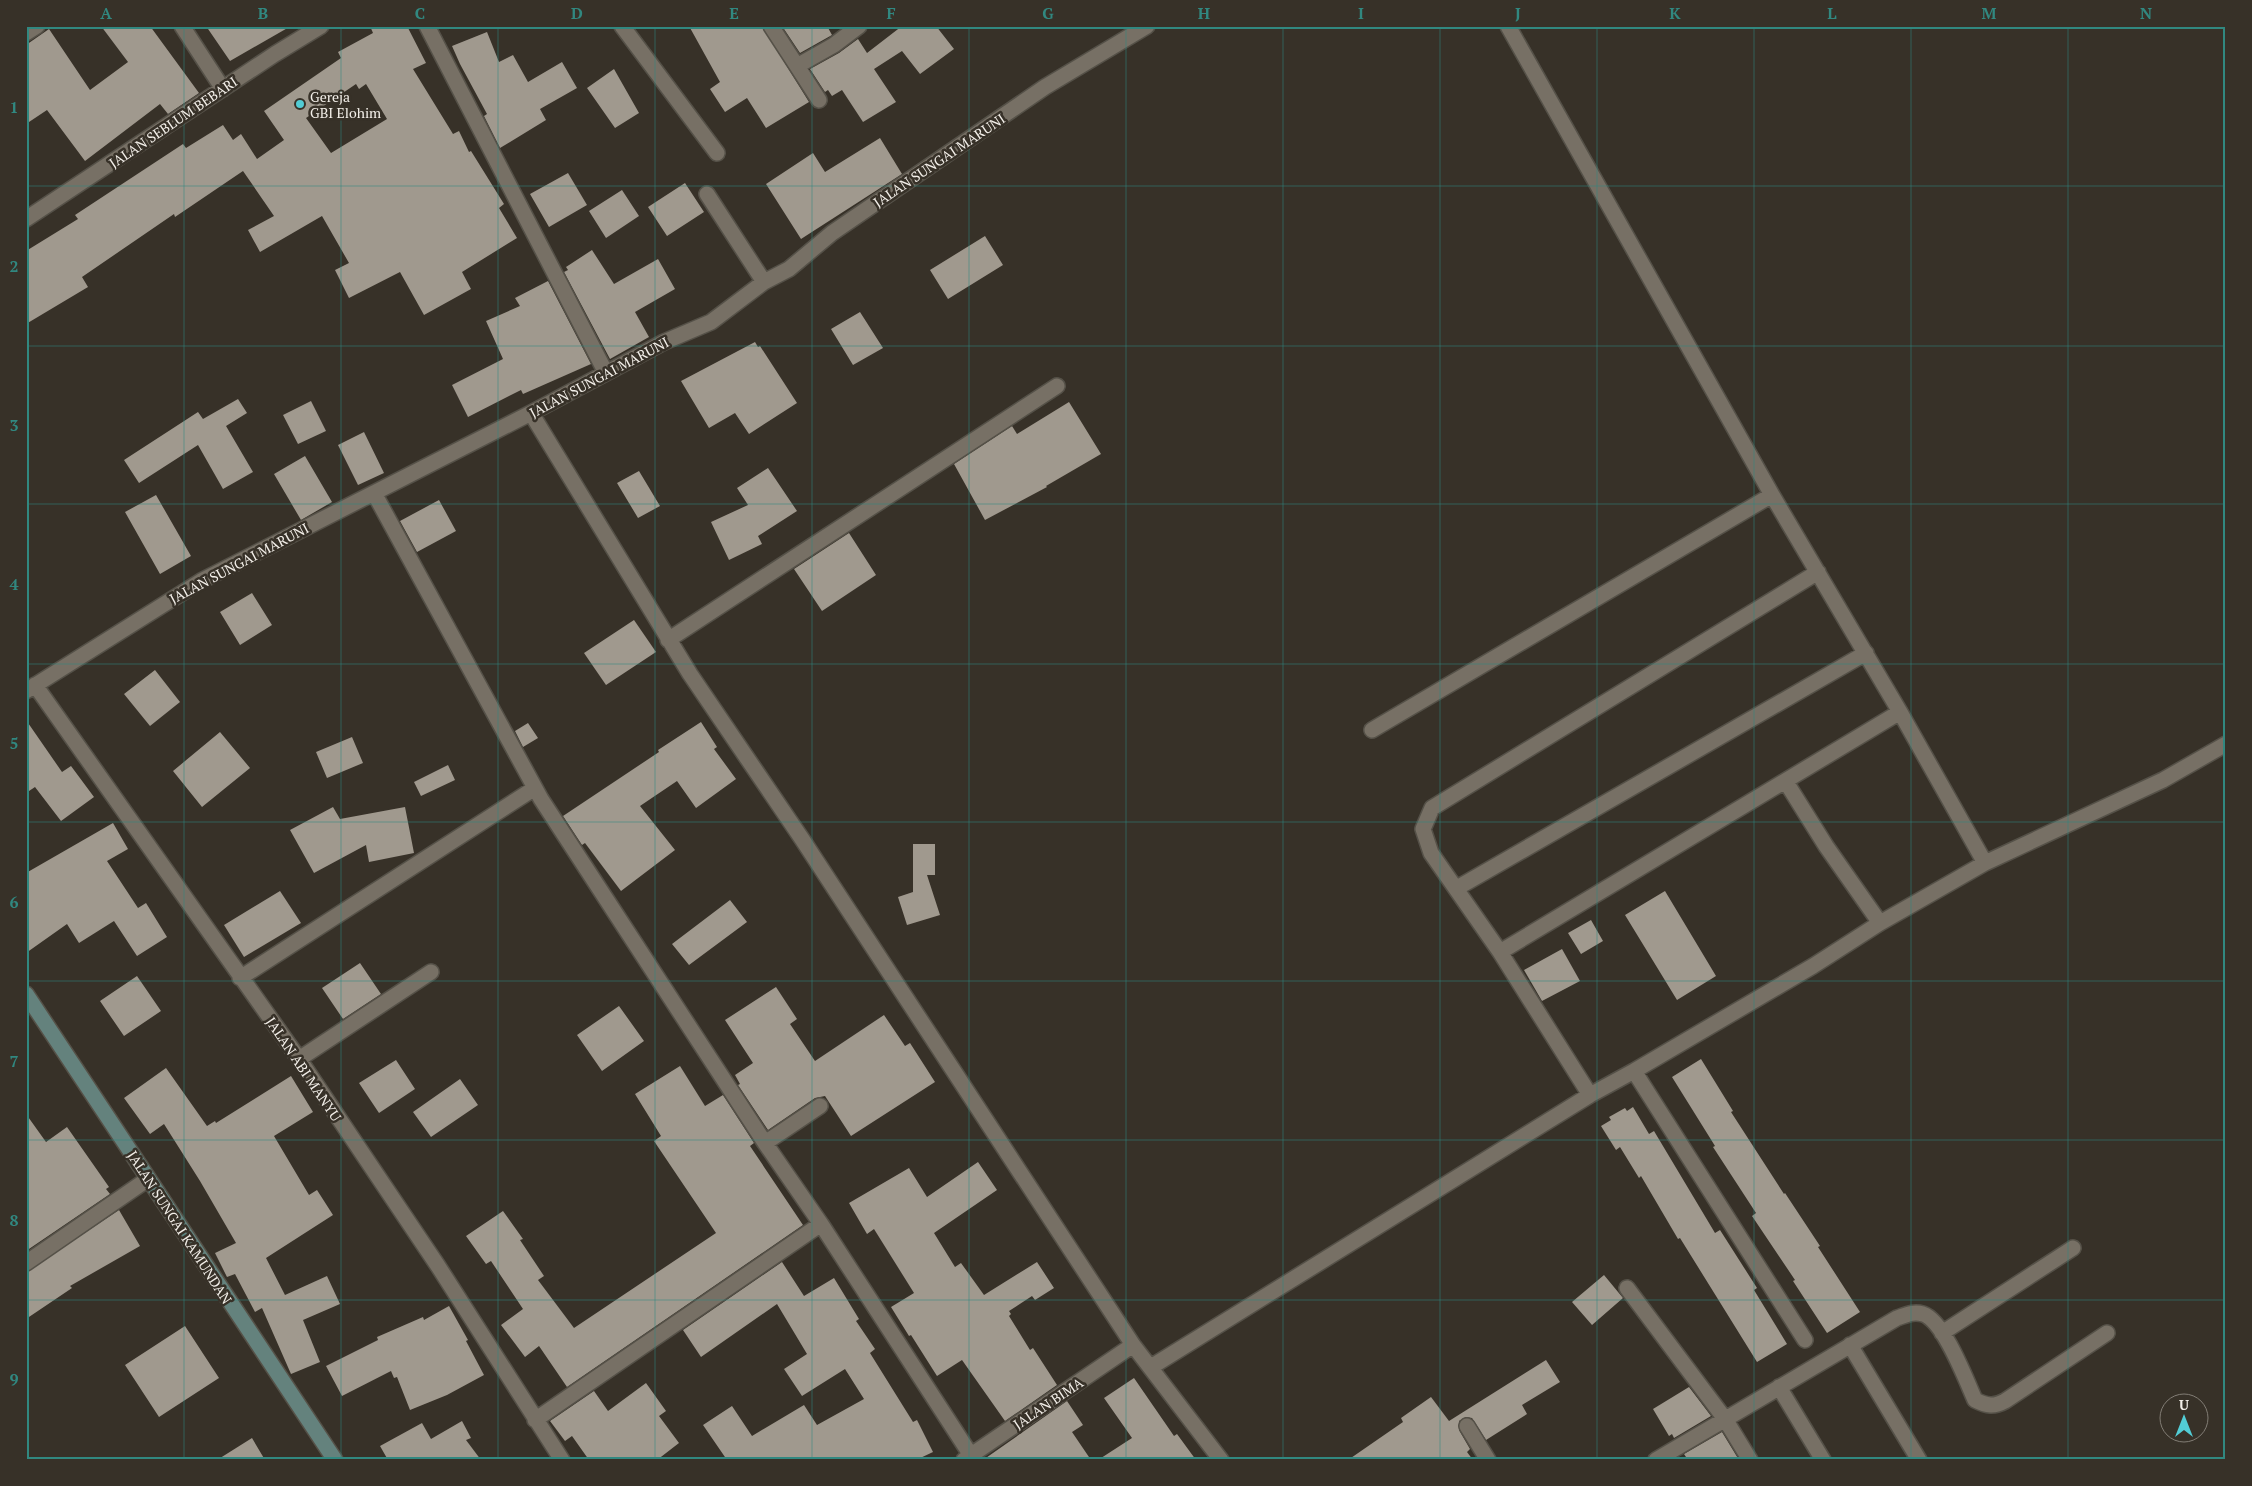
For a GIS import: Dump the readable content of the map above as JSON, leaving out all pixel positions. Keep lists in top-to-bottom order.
{
  "streets": {
    "main road": ["JALAN SUNGAI KAMUNDAN"],
    "street": [
      "JALAN SEBLUM BEBARI",
      "JALAN SUNGAI MARUNI",
      "JALAN ABI MANYU",
      "JALAN BIMA"
    ]
  },
  "crossings": [
    ["JALAN SUNGAI MARUNI", "JALAN ABI MANYU"]
  ],
  "places": ["Gereja GBI Elohim"],
  "north": "top",
  "grid": {
    "columns": [
      "A",
      "B",
      "C",
      "D",
      "E",
      "F",
      "G",
      "H",
      "I",
      "J",
      "K",
      "L",
      "M",
      "N"
    ],
    "rows": [
      "1",
      "2",
      "3",
      "4",
      "5",
      "6",
      "7",
      "8",
      "9"
    ]
  }
}
